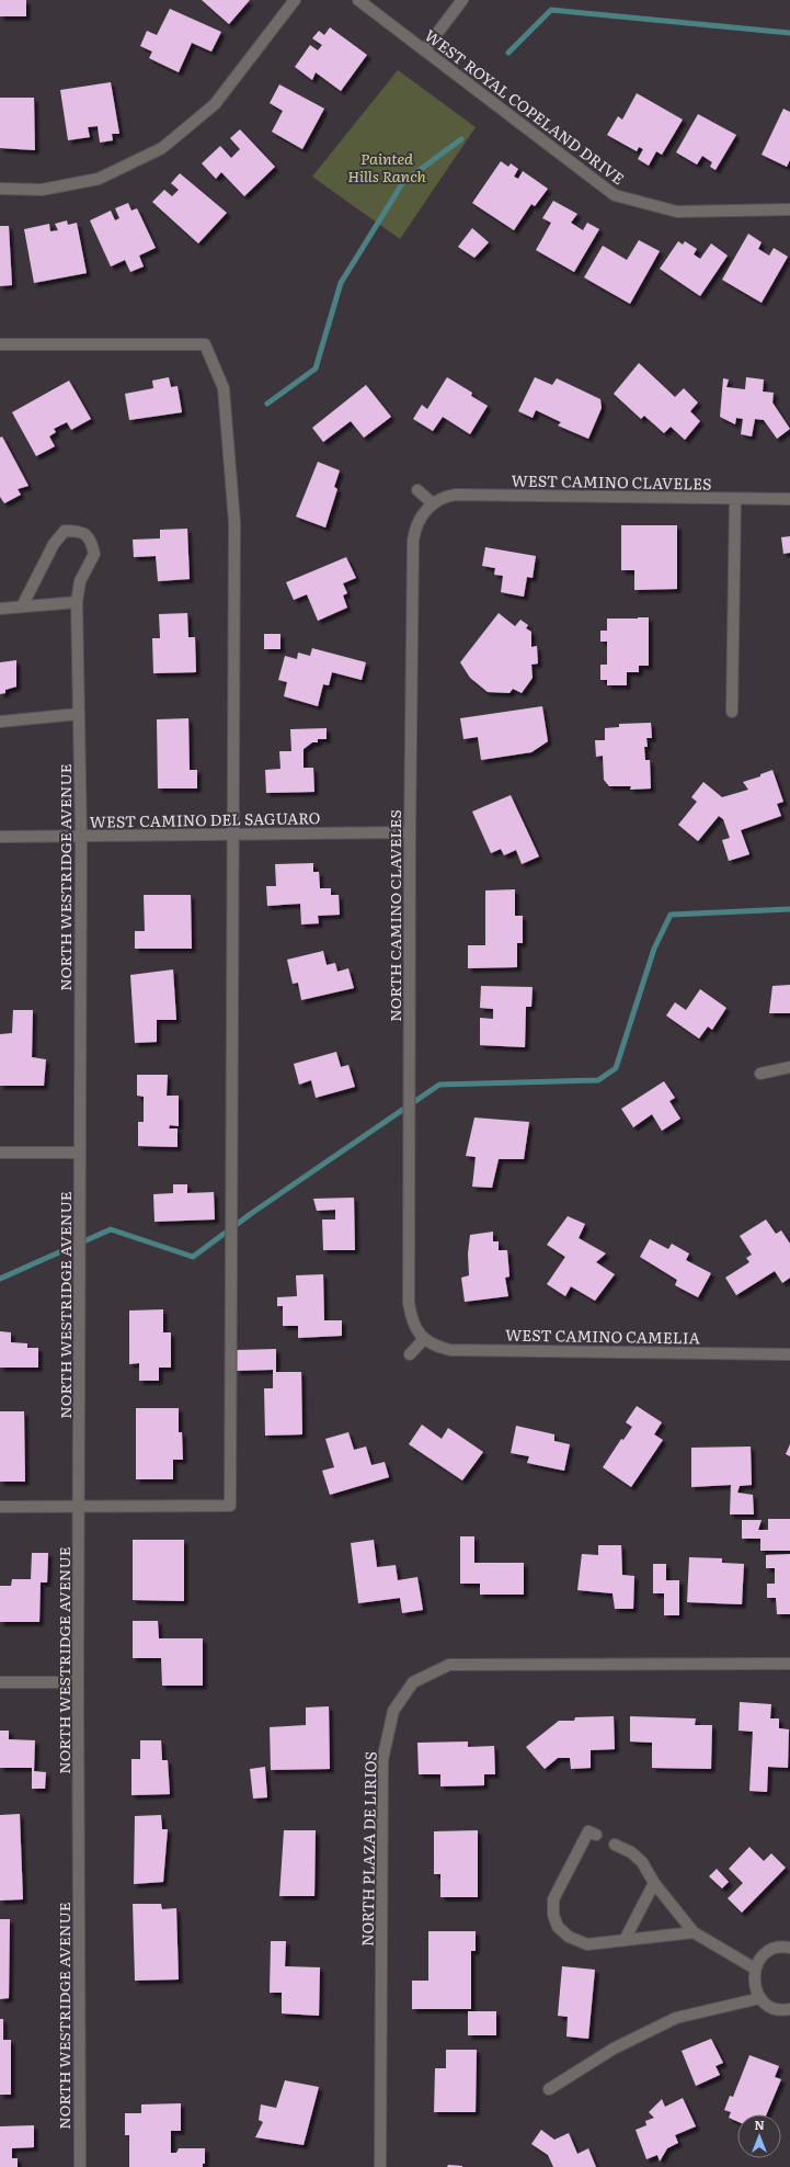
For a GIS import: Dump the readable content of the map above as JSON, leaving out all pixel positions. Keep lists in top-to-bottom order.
{
  "streets": {
    "street": [
      "WEST ROYAL COPELAND DRIVE",
      "WEST CAMINO CLAVELES",
      "WEST CAMINO DEL SAGUARO",
      "NORTH WESTRIDGE AVENUE",
      "NORTH CAMINO CLAVELES",
      "WEST CAMINO CAMELIA",
      "NORTH PLAZA DE LIRIOS"
    ]
  },
  "crossings": [
    ["WEST CAMINO CLAVELES", "NORTH CAMINO CLAVELES"],
    ["WEST CAMINO DEL SAGUARO", "NORTH WESTRIDGE AVENUE"],
    ["WEST CAMINO DEL SAGUARO", "NORTH CAMINO CLAVELES"],
    ["NORTH CAMINO CLAVELES", "WEST CAMINO CAMELIA"]
  ],
  "parks": ["Painted Hills Ranch"],
  "north": "top"
}
